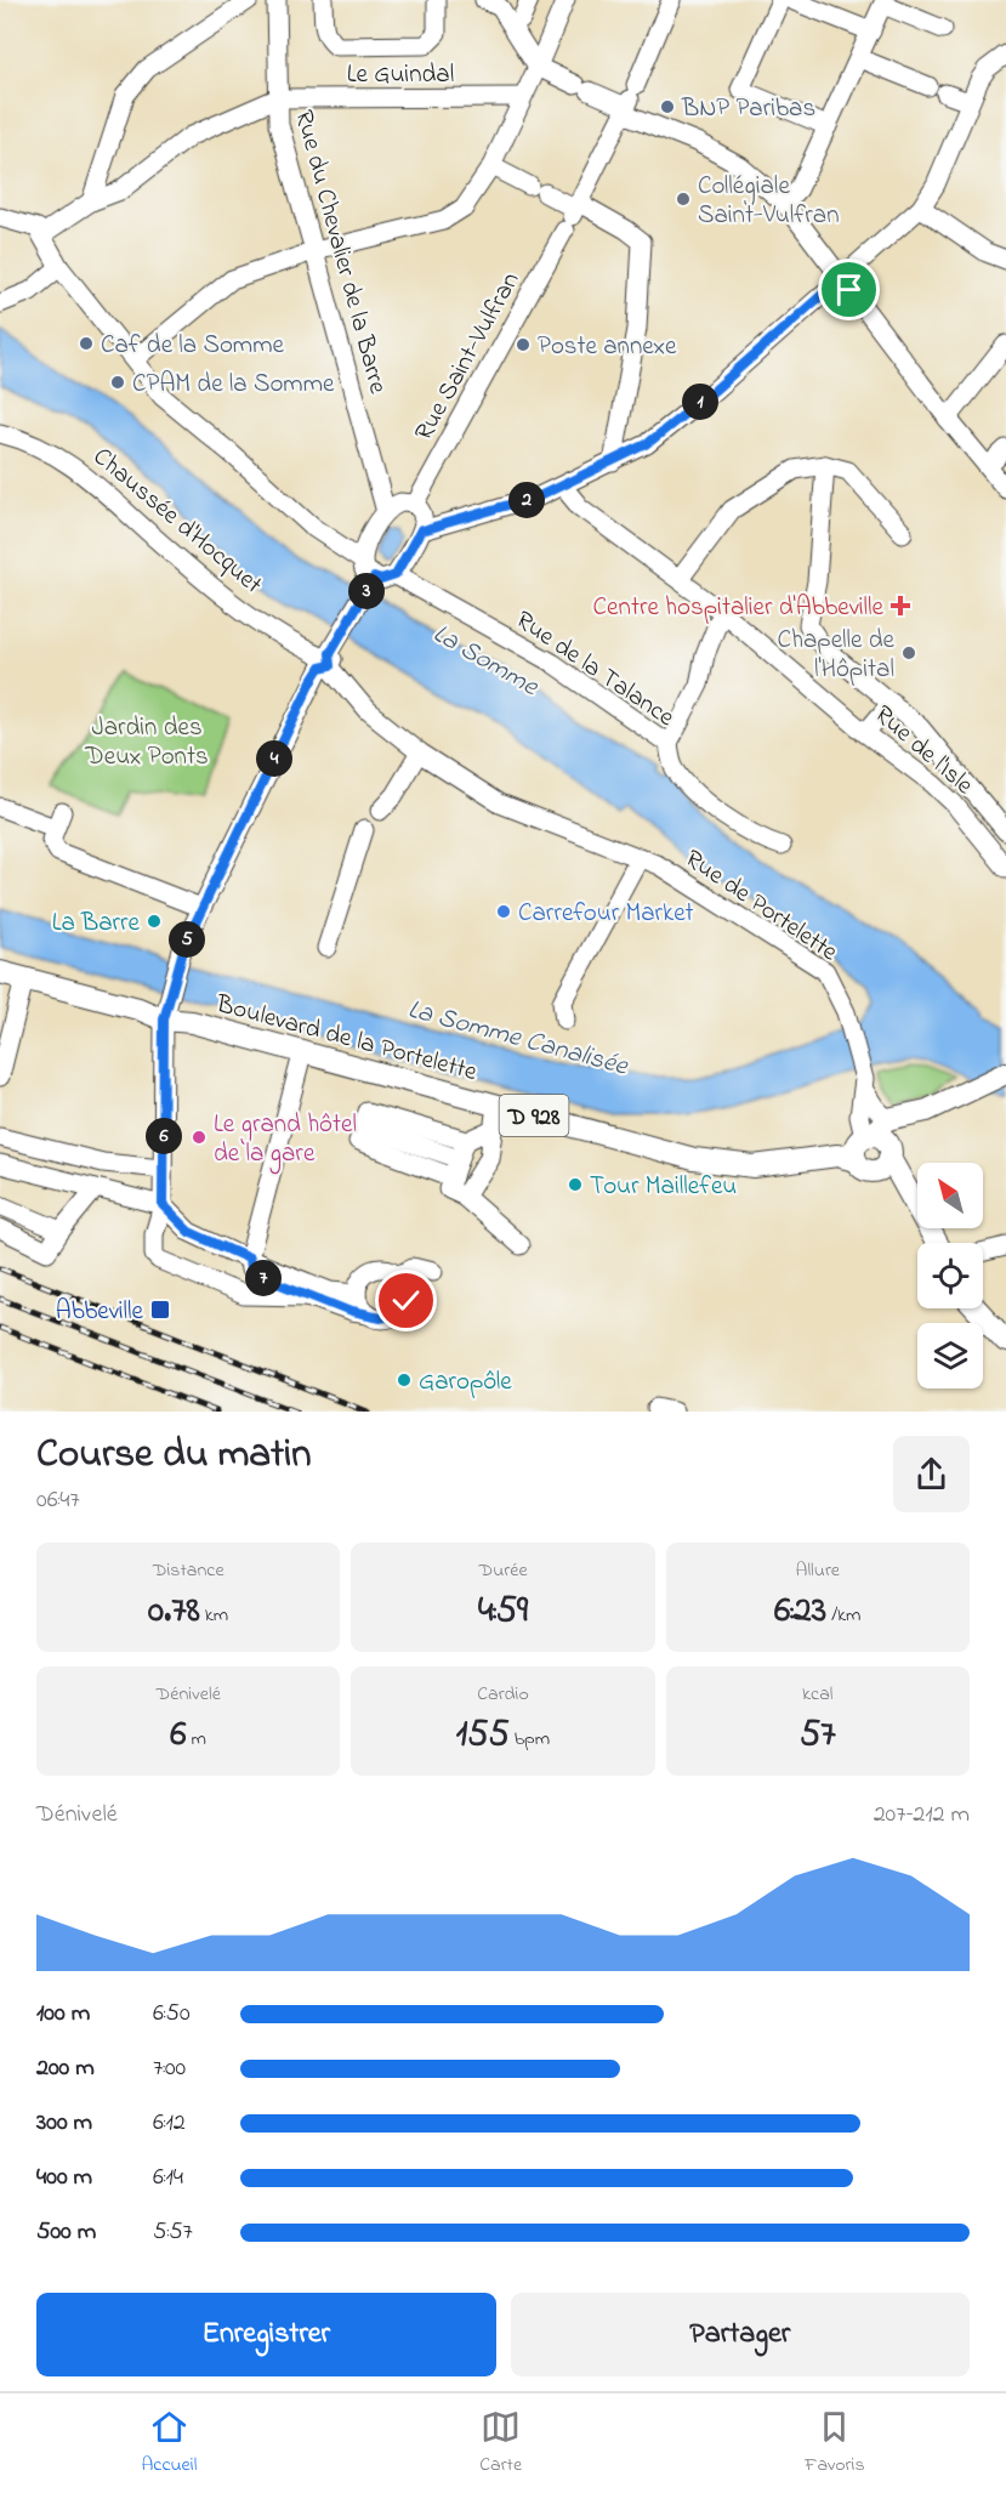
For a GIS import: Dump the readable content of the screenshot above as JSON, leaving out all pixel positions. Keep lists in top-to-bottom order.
{
  "streets": {
    "main road": ["Boulevard de la Portelette", "D 928"],
    "street": [
      "Le Guindal",
      "Rue du Chevalier de la Barre",
      "Rue Saint-Vulfran",
      "Chaussée d'Hocquet",
      "Rue de la Talance",
      "Rue de l'Isle",
      "Rue de Portelette"
    ]
  },
  "crossings": [
    ["Le Guindal", "Rue du Chevalier de la Barre"],
    ["Chaussée d'Hocquet", "Rue de Portelette"],
    ["Rue de Portelette", "Boulevard de la Portelette"],
    ["Boulevard de la Portelette", "D 928"]
  ],
  "water": ["La Somme", "La Somme Canalisée"],
  "parks": ["Jardin des Deux Ponts"],
  "places": {
    "other": [
      "BNP Paribas",
      "Collégiale Saint-Vulfran",
      "Caf de la Somme",
      "Poste annexe",
      "CPAM de la Somme",
      "Chapelle de l'Hôpital",
      "Carrefour Market",
      "La Barre",
      "Le grand hôtel de la gare",
      "Tour Maillefeu",
      "Garopôle"
    ],
    "health": ["Centre hospitalier d'Abbeville"],
    "transit": ["Abbeville"]
  },
  "north": "top left",
  "page": {
    "pins": [
      "1",
      "2",
      "3",
      "4",
      "5",
      "6",
      "7"
    ],
    "heading": ["Course du matin", "06:47"],
    "stats": [
      ["Distance", "0.78 km"],
      ["Durée", "4:59"],
      ["Allure", "6:23 /km"],
      ["Dénivelé", "6 m"],
      ["Cardio", "155 bpm"],
      ["kcal", "57"]
    ],
    "chart": ["Dénivelé", "207–212 m"],
    "list": [
      {
        "name": "100 m",
        "note": "6:50"
      },
      {
        "name": "200 m",
        "note": "7:00"
      },
      {
        "name": "300 m",
        "note": "6:12"
      },
      {
        "name": "400 m",
        "note": "6:14"
      },
      {
        "name": "500 m",
        "note": "5:57"
      }
    ],
    "buttons": ["Enregistrer", "Partager"],
    "tabs": ["Accueil", "Carte", "Favoris"]
  }
}
